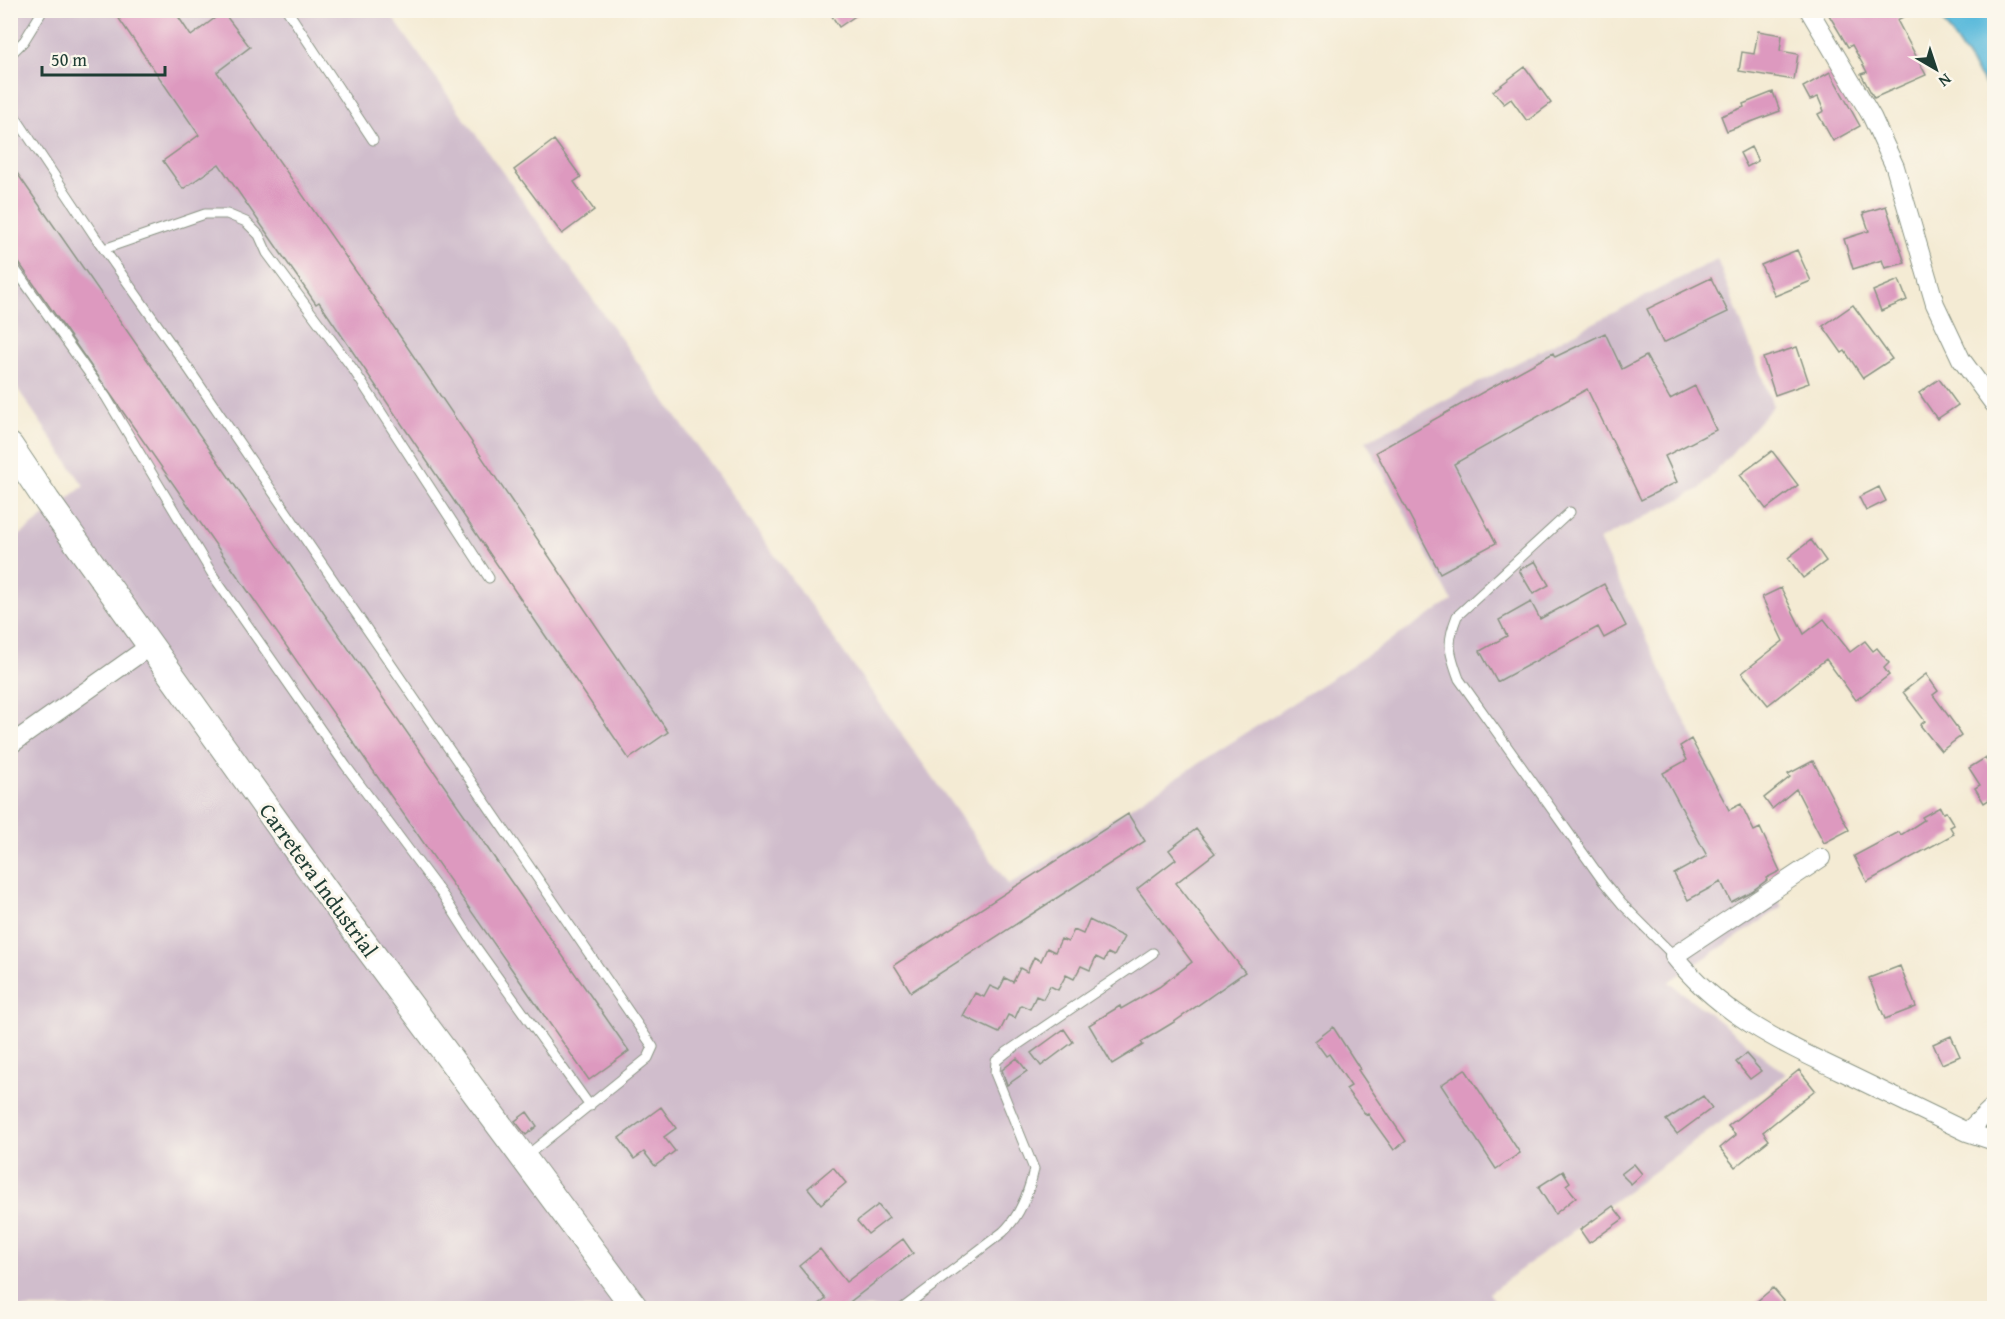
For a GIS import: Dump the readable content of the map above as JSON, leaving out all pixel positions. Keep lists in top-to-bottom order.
{
  "streets": {
    "main road": ["Carretera Industrial"]
  },
  "scale_bar": "50 m",
  "north": "bottom right"
}
